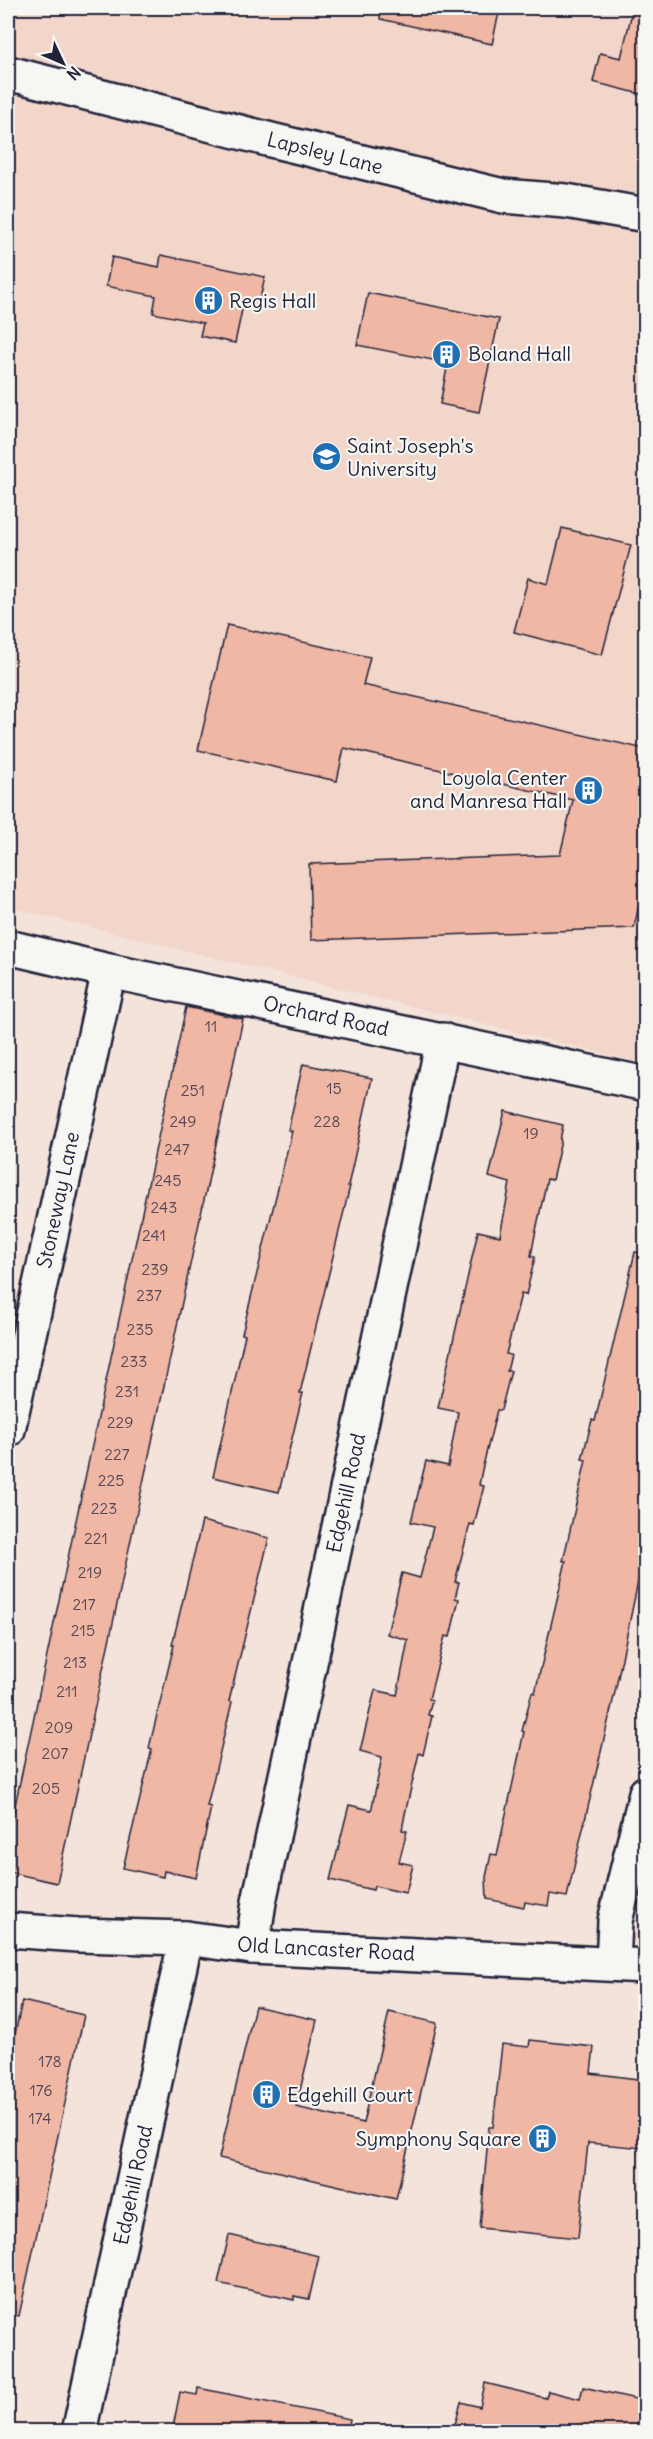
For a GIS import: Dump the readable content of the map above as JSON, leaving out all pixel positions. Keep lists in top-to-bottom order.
{
  "streets": {
    "street": [
      "Lapsley Lane",
      "Orchard Road",
      "Stoneway Lane",
      "Edgehill Road",
      "Old Lancaster Road"
    ]
  },
  "crossings": [
    ["Orchard Road", "Stoneway Lane"],
    ["Orchard Road", "Edgehill Road"],
    ["Edgehill Road", "Old Lancaster Road"]
  ],
  "places": {
    "building": [
      "Regis Hall",
      "Boland Hall",
      "Loyola Center and Manresa Hall",
      "Edgehill Court",
      "Symphony Square"
    ],
    "school or university": ["Saint Joseph's University"]
  },
  "house_numbers": [
    "11",
    "15",
    "251",
    "249",
    "228",
    "19",
    "247",
    "245",
    "243",
    "241",
    "239",
    "237",
    "235",
    "233",
    "231",
    "229",
    "227",
    "225",
    "223",
    "221",
    "219",
    "217",
    "215",
    "213",
    "211",
    "209",
    "207",
    "205",
    "178",
    "176",
    "174"
  ],
  "north": "bottom right"
}
